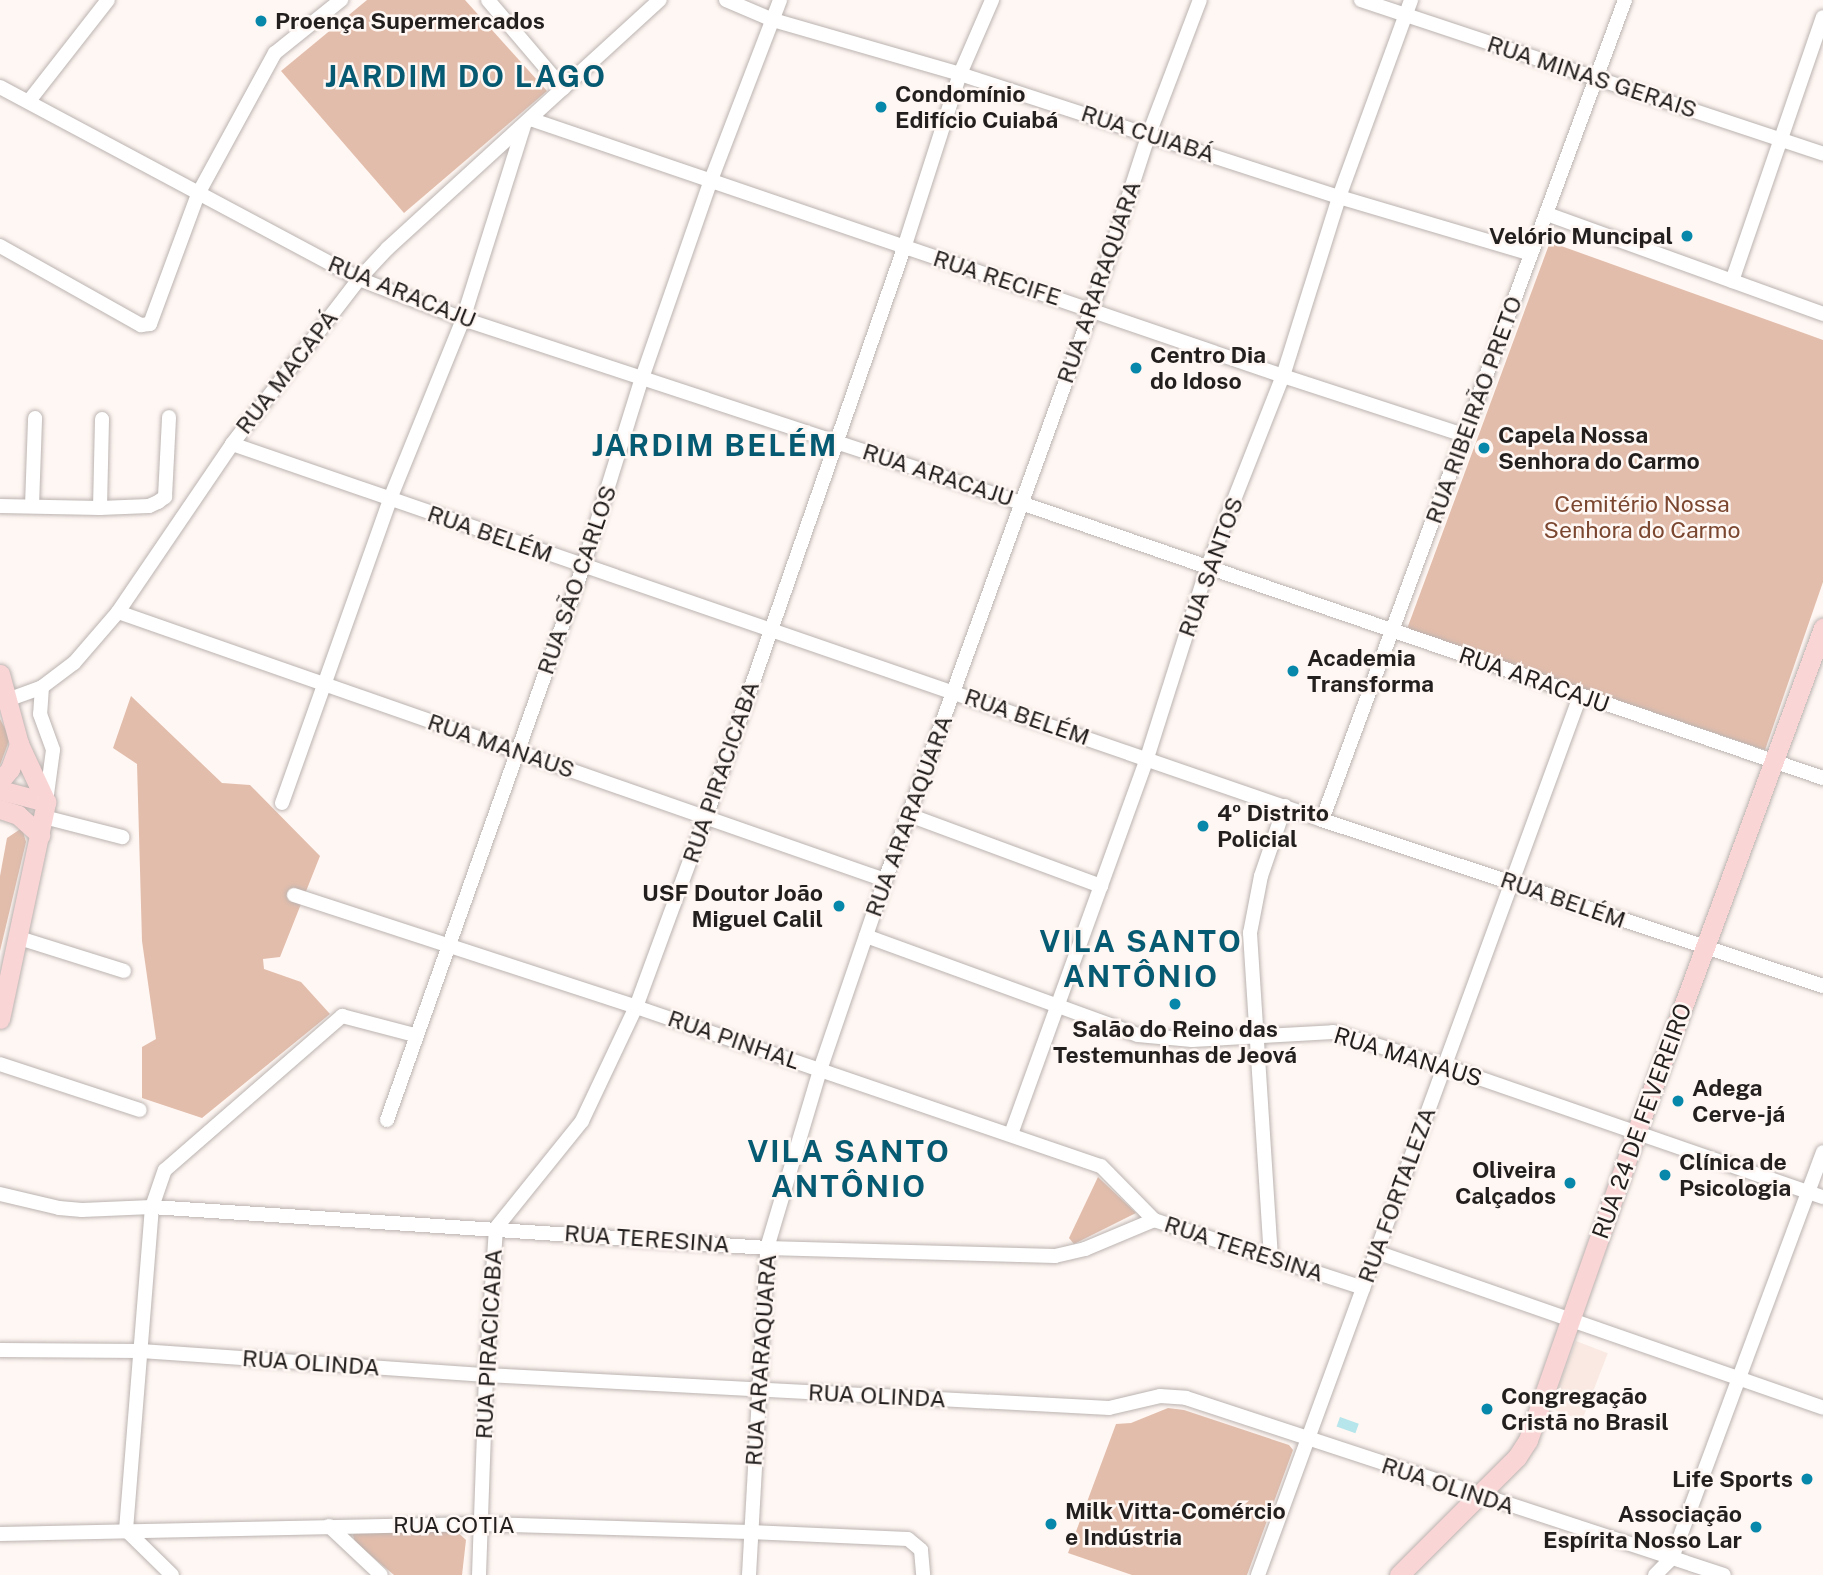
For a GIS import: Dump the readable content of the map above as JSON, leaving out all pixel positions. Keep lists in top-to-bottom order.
{
  "streets": {
    "main road": ["RUA 24 DE FEVEREIRO"],
    "street": [
      "RUA MINAS GERAIS",
      "RUA CUIABÁ",
      "RUA RECIFE",
      "RUA ARARAQUARA",
      "RUA ARACAJU",
      "RUA MACAPÁ",
      "RUA RIBEIRÃO PRETO",
      "RUA BELÉM",
      "RUA SANTOS",
      "RUA SÃO CARLOS",
      "RUA MANAUS",
      "RUA PIRACICABA",
      "RUA PINHAL",
      "RUA FORTALEZA",
      "RUA TERESINA",
      "RUA OLINDA",
      "RUA COTIA"
    ]
  },
  "crossings": [
    ["RUA MINAS GERAIS", "RUA RIBEIRÃO PRETO"],
    ["RUA MINAS GERAIS", "RUA SANTOS"],
    ["RUA CUIABÁ", "RUA ARARAQUARA"],
    ["RUA CUIABÁ", "RUA RIBEIRÃO PRETO"],
    ["RUA CUIABÁ", "RUA SANTOS"],
    ["RUA CUIABÁ", "RUA SÃO CARLOS"],
    ["RUA CUIABÁ", "RUA PIRACICABA"],
    ["RUA RECIFE", "RUA ARARAQUARA"],
    ["RUA RECIFE", "RUA MACAPÁ"],
    ["RUA RECIFE", "RUA RIBEIRÃO PRETO"],
    ["RUA RECIFE", "RUA SANTOS"],
    ["RUA RECIFE", "RUA SÃO CARLOS"],
    ["RUA RECIFE", "RUA PIRACICABA"],
    ["RUA ARARAQUARA", "RUA ARACAJU"],
    ["RUA ARARAQUARA", "RUA BELÉM"],
    ["RUA ARARAQUARA", "RUA MANAUS"],
    ["RUA ARARAQUARA", "RUA PINHAL"],
    ["RUA ARARAQUARA", "RUA TERESINA"],
    ["RUA ARARAQUARA", "RUA OLINDA"],
    ["RUA ARARAQUARA", "RUA COTIA"],
    ["RUA ARACAJU", "RUA MACAPÁ"],
    ["RUA ARACAJU", "RUA RIBEIRÃO PRETO"],
    ["RUA ARACAJU", "RUA SANTOS"],
    ["RUA ARACAJU", "RUA SÃO CARLOS"],
    ["RUA ARACAJU", "RUA PIRACICABA"],
    ["RUA ARACAJU", "RUA 24 DE FEVEREIRO"],
    ["RUA ARACAJU", "RUA FORTALEZA"],
    ["RUA MACAPÁ", "RUA BELÉM"],
    ["RUA MACAPÁ", "RUA MANAUS"],
    ["RUA RIBEIRÃO PRETO", "RUA BELÉM"],
    ["RUA BELÉM", "RUA SANTOS"],
    ["RUA BELÉM", "RUA SÃO CARLOS"],
    ["RUA BELÉM", "RUA PIRACICABA"],
    ["RUA BELÉM", "RUA 24 DE FEVEREIRO"],
    ["RUA BELÉM", "RUA FORTALEZA"],
    ["RUA SANTOS", "RUA MANAUS"],
    ["RUA SANTOS", "RUA PINHAL"],
    ["RUA SÃO CARLOS", "RUA MANAUS"],
    ["RUA SÃO CARLOS", "RUA PINHAL"],
    ["RUA MANAUS", "RUA PIRACICABA"],
    ["RUA MANAUS", "RUA 24 DE FEVEREIRO"],
    ["RUA MANAUS", "RUA FORTALEZA"],
    ["RUA PIRACICABA", "RUA PINHAL"],
    ["RUA PIRACICABA", "RUA TERESINA"],
    ["RUA PIRACICABA", "RUA OLINDA"],
    ["RUA PIRACICABA", "RUA COTIA"],
    ["RUA PINHAL", "RUA TERESINA"],
    ["RUA 24 DE FEVEREIRO", "RUA OLINDA"],
    ["RUA FORTALEZA", "RUA TERESINA"],
    ["RUA FORTALEZA", "RUA OLINDA"]
  ],
  "districts": [
    "JARDIM DO LAGO",
    "JARDIM BELÉM",
    "VILA SANTO ANTÔNIO",
    "VILA SANTO ANTÔNIO"
  ],
  "parks": ["Cemitério Nossa Senhora do Carmo"],
  "places": [
    "Proença Supermercados",
    "Condomínio Edifício Cuiabá",
    "Velório Muncipal",
    "Centro Dia do Idoso",
    "Capela Nossa Senhora do Carmo",
    "Academia Transforma",
    "4º Distrito Policial",
    "USF Doutor João Miguel Calil",
    "Salão do Reino das Testemunhas de Jeová",
    "Adega Cerve-já",
    "Clínica de Psicologia",
    "Oliveira Calçados",
    "Congregação Cristã no Brasil",
    "Life Sports",
    "Milk Vitta-Comércio e Indústria",
    "Associação Espírita Nosso Lar"
  ]
}
